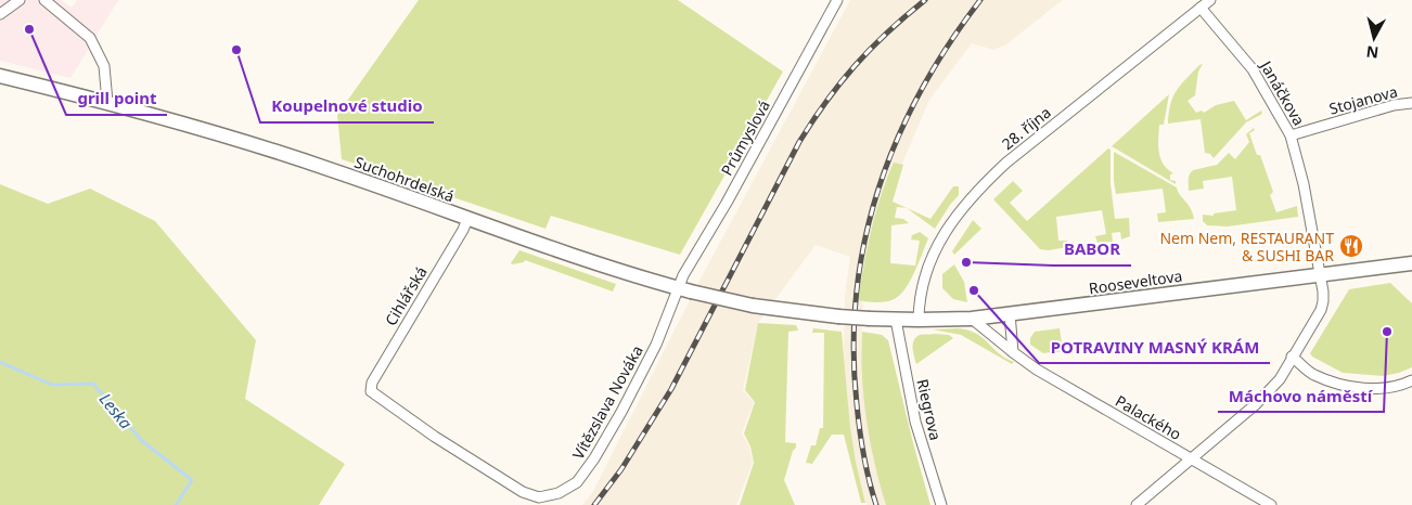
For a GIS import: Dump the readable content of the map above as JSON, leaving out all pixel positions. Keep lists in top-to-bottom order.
{
  "streets": {
    "main road": ["Suchohrdelská", "Rooseveltova"],
    "street": [
      "Janáčkova",
      "Stojanova",
      "28. října",
      "Průmyslová",
      "Cihlářská",
      "Vítězslava Nováka",
      "Riegrova",
      "Palackého"
    ]
  },
  "crossings": [
    ["Janáčkova", "Stojanova"],
    ["Janáčkova", "28. října"],
    ["Janáčkova", "Rooseveltova"],
    ["Janáčkova", "Palackého"],
    ["28. října", "Rooseveltova"],
    ["Průmyslová", "Suchohrdelská"],
    ["Průmyslová", "Vítězslava Nováka"],
    ["Suchohrdelská", "Rooseveltova"],
    ["Suchohrdelská", "Cihlářská"],
    ["Suchohrdelská", "Vítězslava Nováka"],
    ["Rooseveltova", "Riegrova"],
    ["Rooseveltova", "Palackého"],
    ["Cihlářská", "Vítězslava Nováka"]
  ],
  "water": ["Leska"],
  "places": {
    "other": [
      "grill point",
      "Koupelnové studio",
      "BABOR",
      "POTRAVINY MASNÝ KRÁM",
      "Máchovo náměstí"
    ],
    "restaurant": ["Nem Nem, RESTAURANT & SUSHI BAR"]
  },
  "north": "bottom"
}
